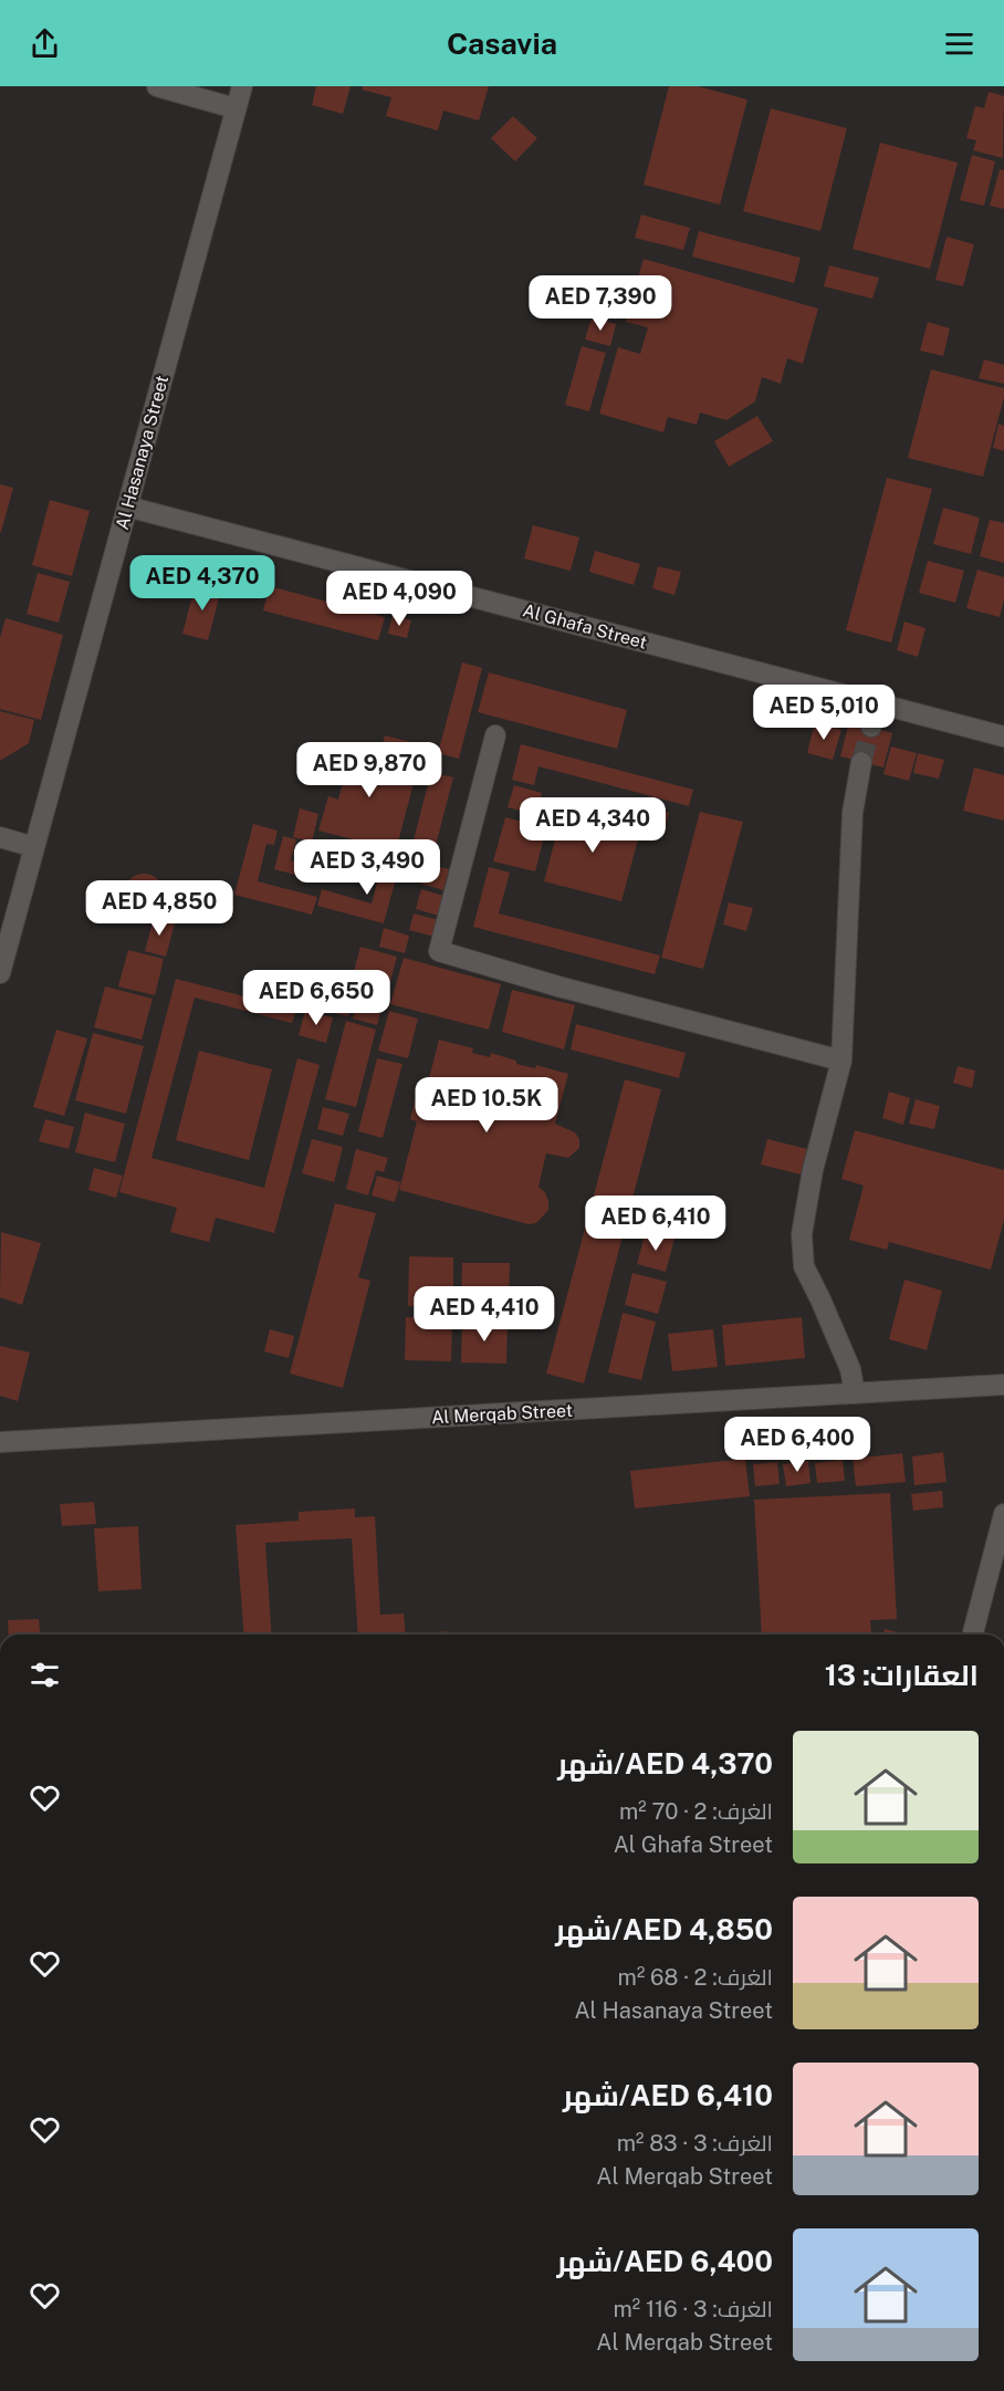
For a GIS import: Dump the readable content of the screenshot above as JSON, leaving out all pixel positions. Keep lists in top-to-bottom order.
{
  "streets": {
    "street": ["Al Hasanaya Street", "Al Ghafa Street", "Al Merqab Street"]
  },
  "crossings": [
    ["Al Hasanaya Street", "Al Ghafa Street"]
  ],
  "page": {
    "header": "Casavia",
    "price": [
      "AED 7,390",
      "AED 4,370",
      "AED 4,090",
      "AED 5,010",
      "AED 9,870",
      "AED 4,340",
      "AED 3,490",
      "AED 4,850",
      "AED 6,650",
      "AED 10.5K",
      "AED 6,410",
      "AED 4,410",
      "AED 6,400"
    ],
    "heading": "العقارات: 13",
    "list": [
      {
        "name": "AED 4,370/شهر",
        "note": "الغرف: 2 · 70 m² · Al Ghafa Street"
      },
      {
        "name": "AED 4,850/شهر",
        "note": "الغرف: 2 · 68 m² · Al Hasanaya Street"
      },
      {
        "name": "AED 6,410/شهر",
        "note": "الغرف: 3 · 83 m² · Al Merqab Street"
      },
      {
        "name": "AED 6,400/شهر",
        "note": "الغرف: 3 · 116 m² · Al Merqab Street"
      }
    ]
  }
}
